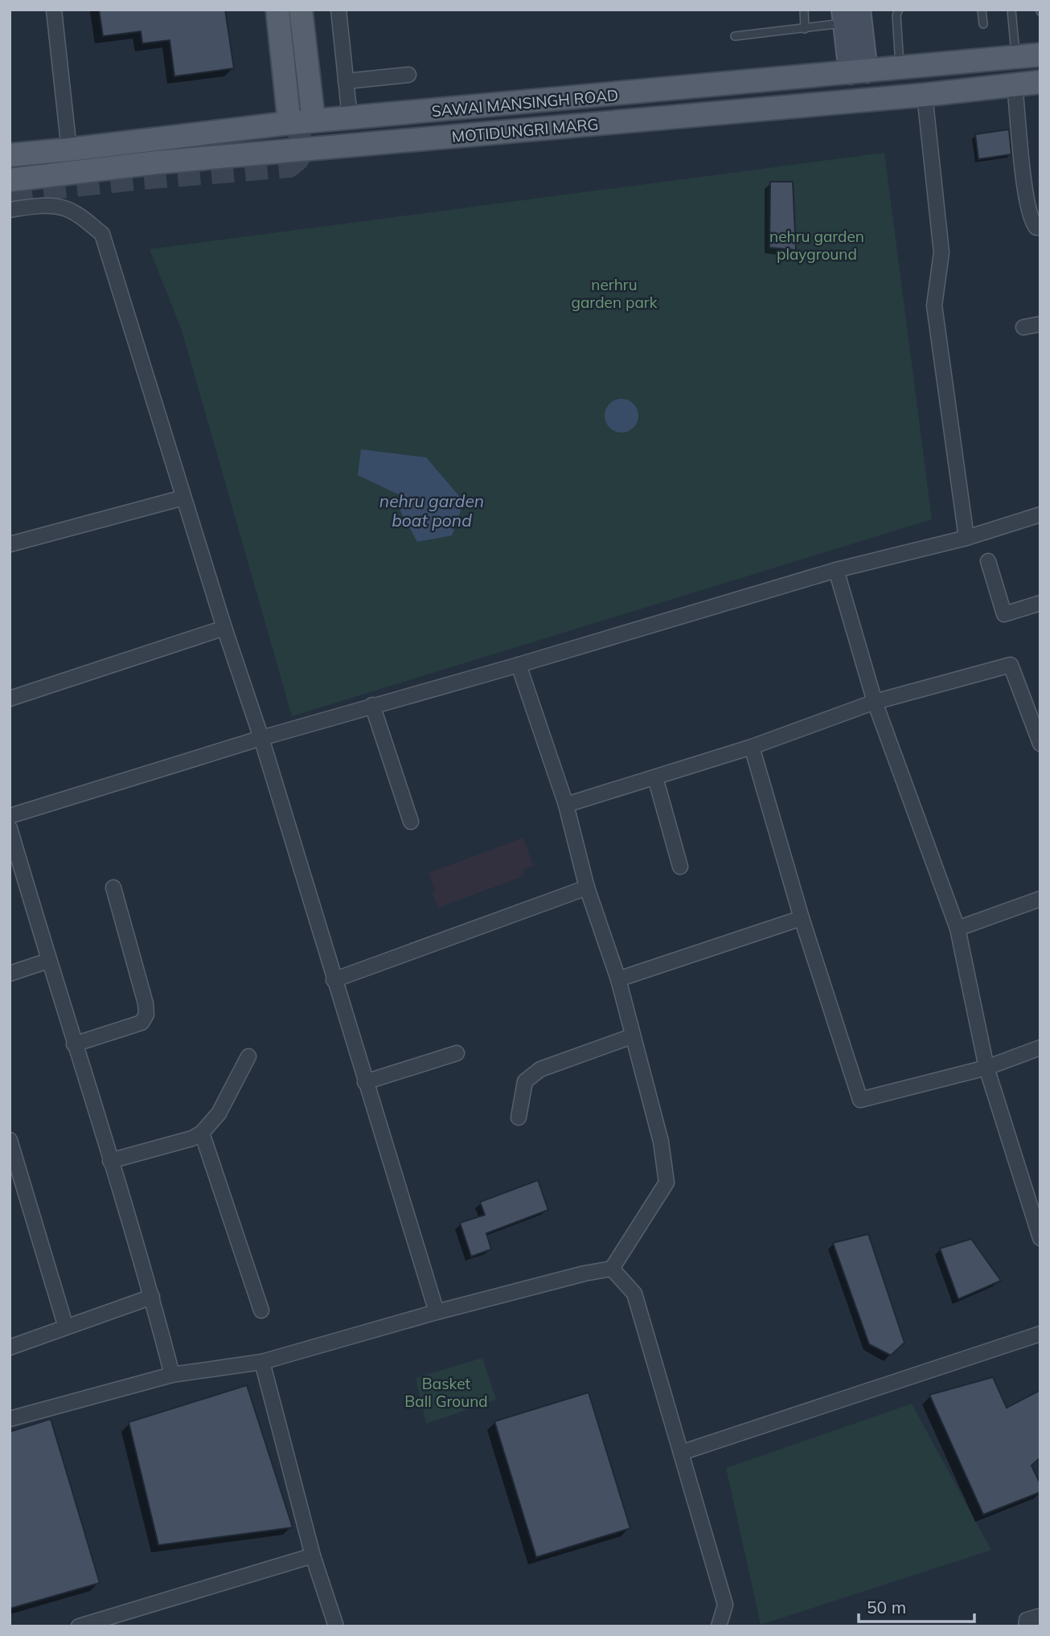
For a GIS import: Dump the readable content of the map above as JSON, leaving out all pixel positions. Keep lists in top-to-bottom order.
{
  "streets": {
    "main road": ["SAWAI MANSINGH ROAD", "MOTIDUNGRI MARG"]
  },
  "water": ["nehru garden boat pond"],
  "parks": ["nehru garden playground", "nerhru garden park", "Basket Ball Ground"],
  "scale_bar": "50 m"
}
